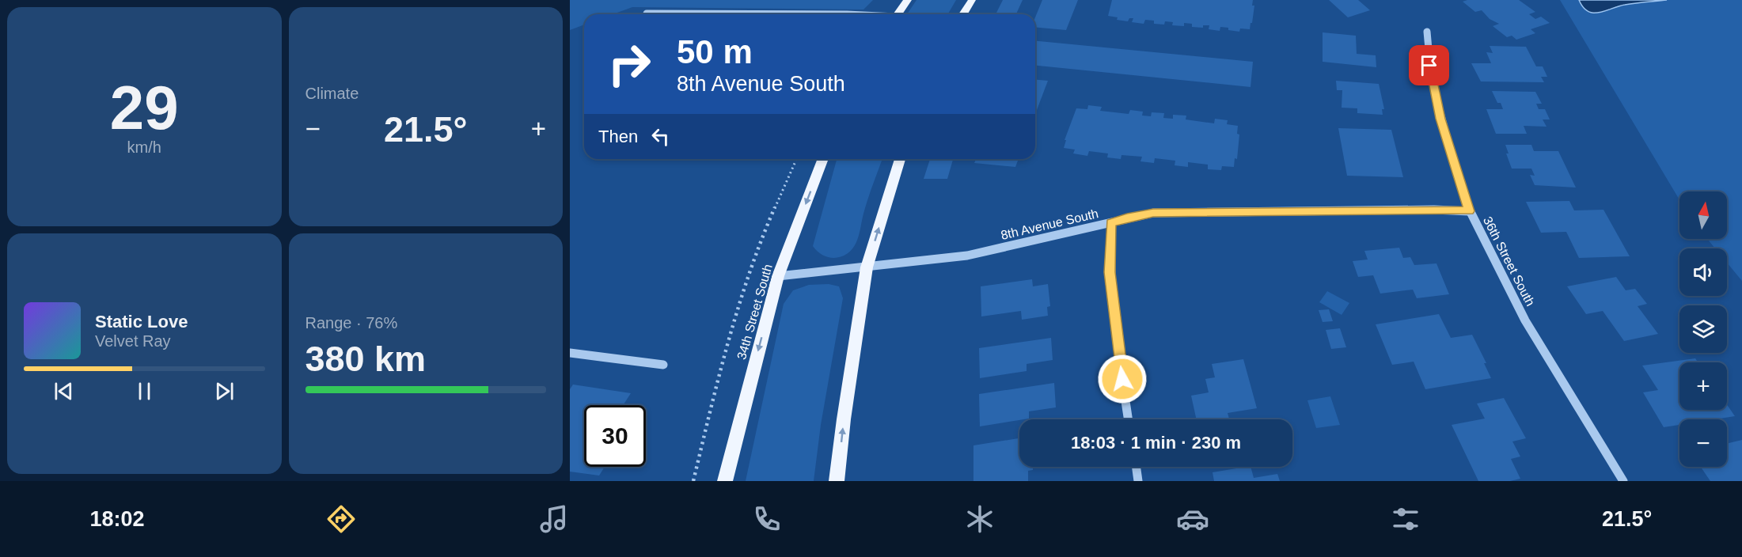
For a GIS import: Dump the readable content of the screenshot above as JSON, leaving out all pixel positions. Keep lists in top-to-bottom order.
{
  "streets": {
    "main road": ["34th Street South"],
    "street": ["8th Avenue South", "36th Street South"]
  },
  "crossings": [
    ["8th Avenue South", "36th Street South"],
    ["8th Avenue South", "34th Street South"]
  ],
  "north": "top",
  "page": {
    "tile": [
      ["29", "km/h"],
      "Climate",
      ["Range · 76%", "380 km"]
    ],
    "turn": ["50 m", "8th Avenue South"],
    "heat": ["−", "21.5°", "+"],
    "then": "Then",
    "map_buttons": ["+", "−"],
    "song": ["Static Love", "Velvet Ray"],
    "limit": "30",
    "trip": "18:03 · 1 min · 230 m",
    "tabs": ["18:02", "21.5°"]
  }
}
